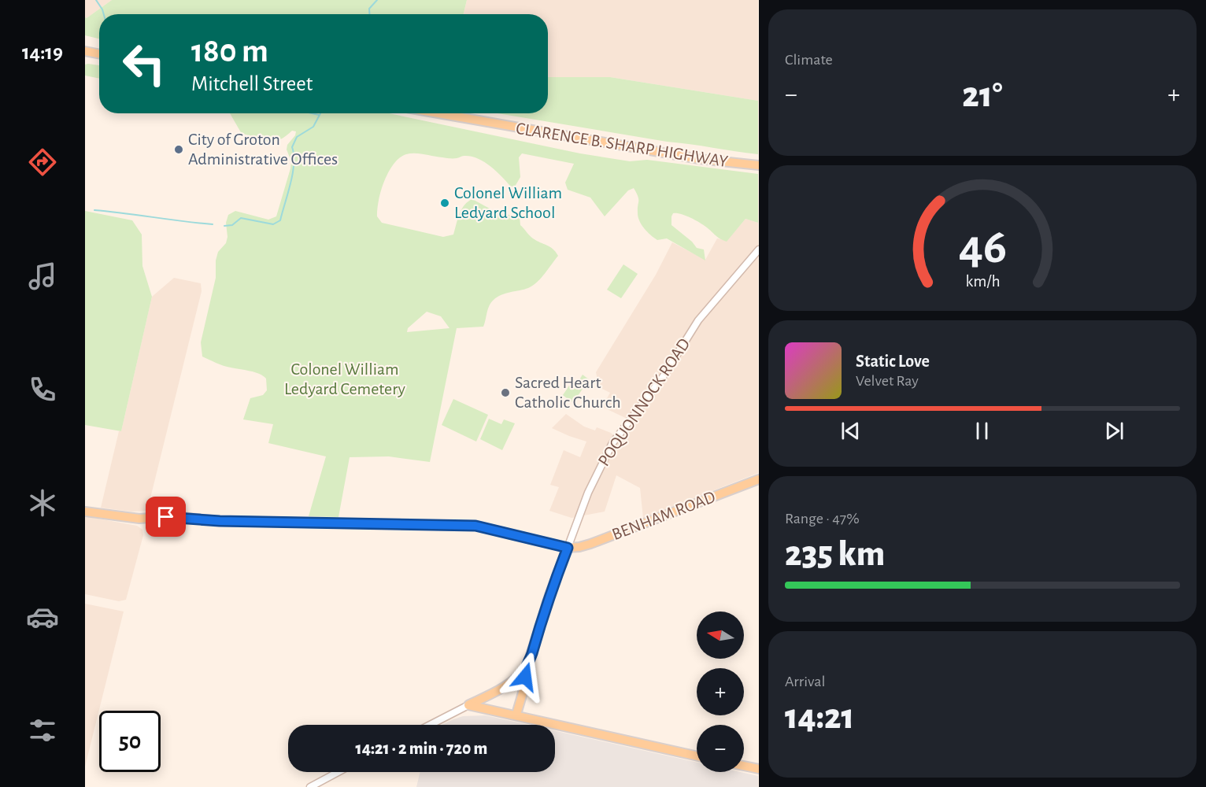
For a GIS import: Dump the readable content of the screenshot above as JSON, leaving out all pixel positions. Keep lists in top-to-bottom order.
{
  "streets": {
    "main road": ["CLARENCE B. SHARP HIGHWAY", "POQUONNOCK ROAD", "BENHAM ROAD"]
  },
  "crossings": [
    ["POQUONNOCK ROAD", "BENHAM ROAD"]
  ],
  "parks": ["Colonel William Ledyard Cemetery"],
  "places": ["City of Groton Administrative Offices", "Colonel William Ledyard School", "Sacred Heart Catholic Church"],
  "north": "left",
  "page": {
    "tabs": "14:19",
    "tile": [
      "Climate",
      ["Range · 47%", "235 km"],
      ["Arrival", "14:21"]
    ],
    "turn": ["180 m", "Mitchell Street"],
    "heat": ["−", "21°", "+"],
    "song": ["Static Love", "Velvet Ray"],
    "map_buttons": ["+", "−"],
    "limit": "50",
    "trip": "14:21 · 2 min · 720 m",
    "gauge": ["46", "km/h"]
  }
}
